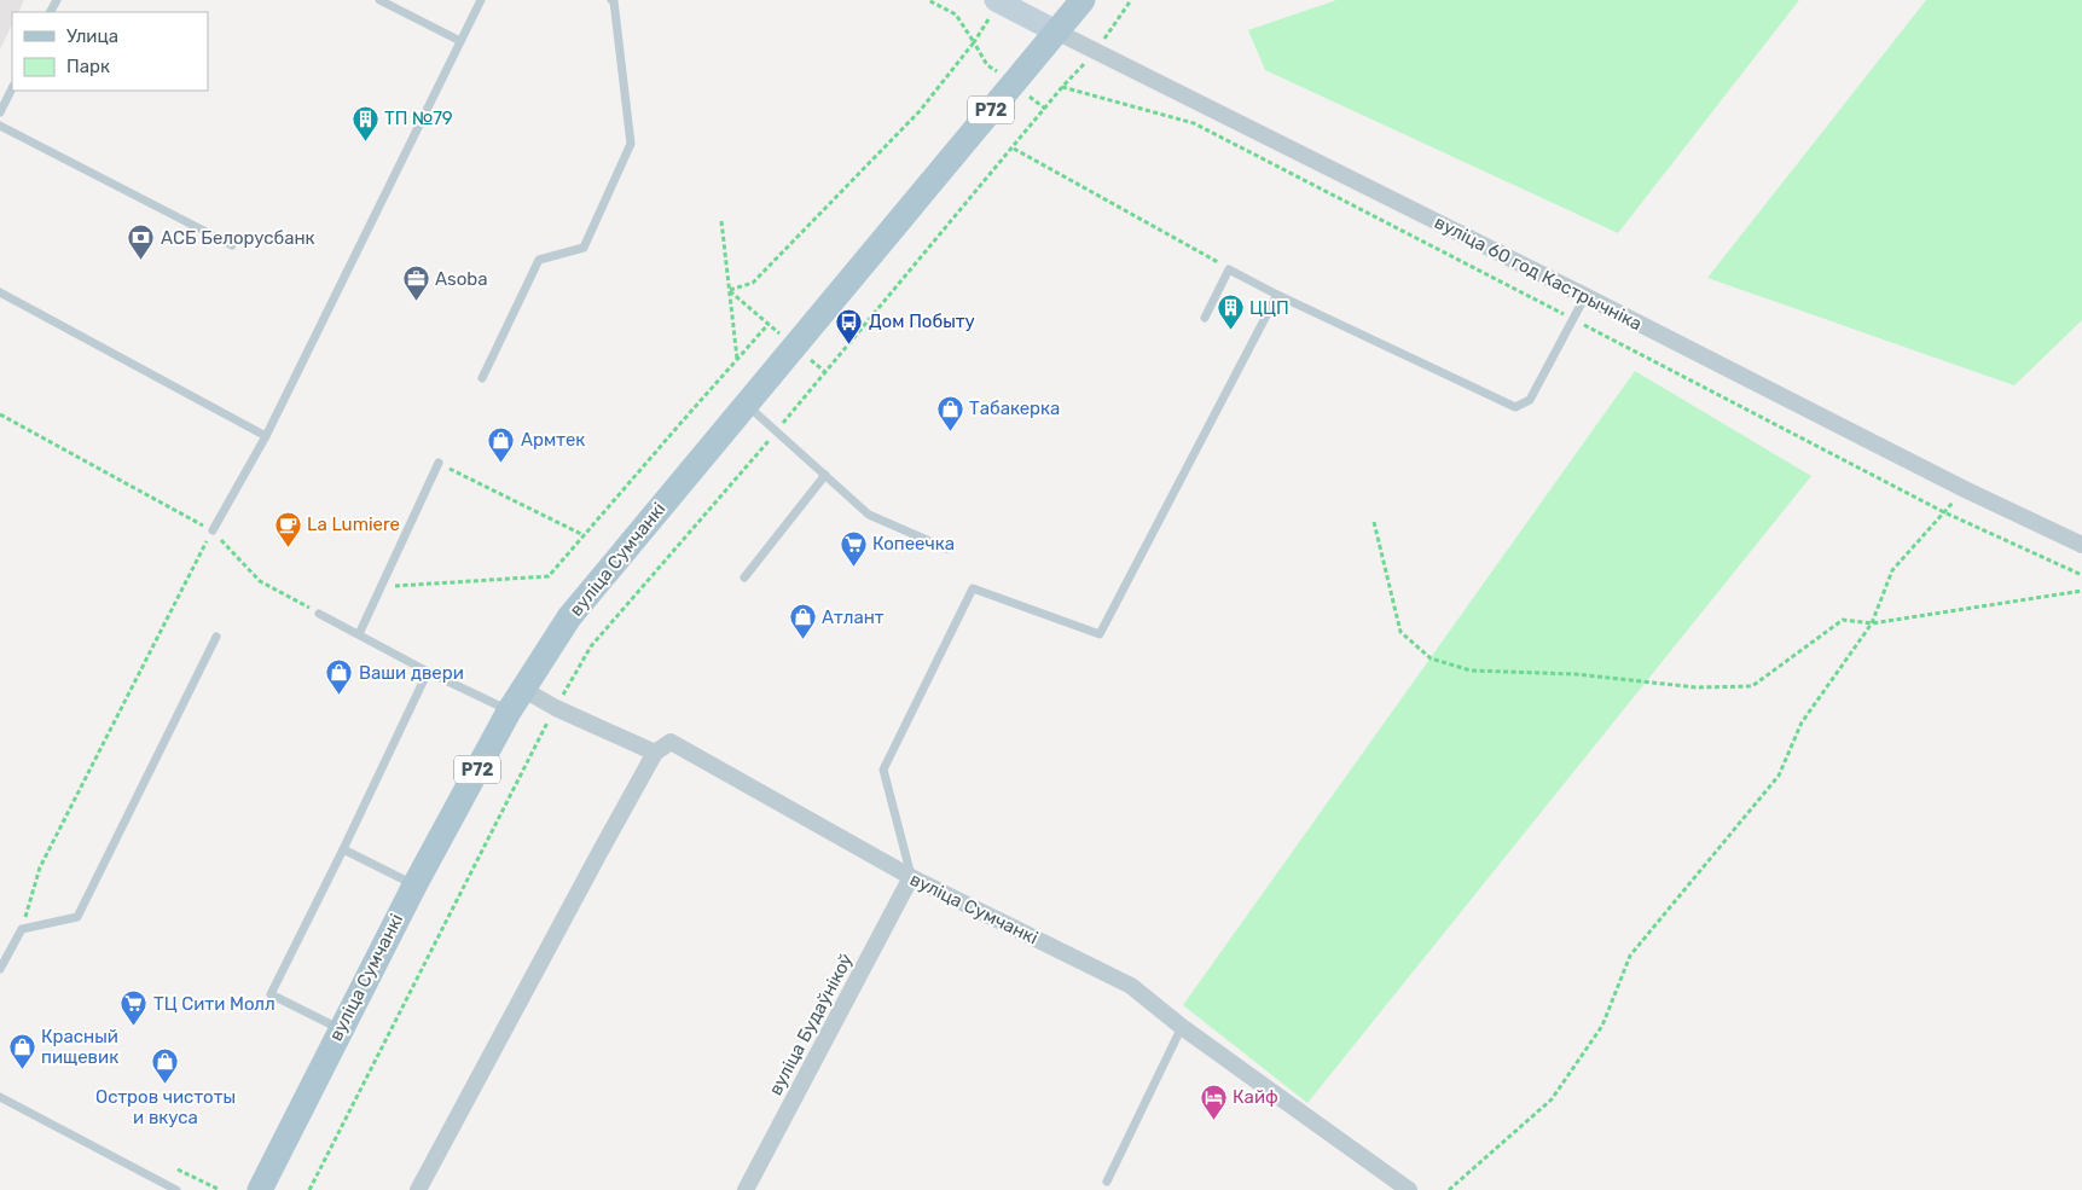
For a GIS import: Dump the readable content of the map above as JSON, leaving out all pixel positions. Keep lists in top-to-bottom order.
{
  "streets": {
    "main road": ["Р72", "вуліца Сумчанкі"],
    "street": ["вуліца 60 год Кастрычніка", "вуліца Будаўнікоў"]
  },
  "crossings": [
    ["вуліца 60 год Кастрычніка", "вуліца Сумчанкі"],
    ["вуліца Сумчанкі", "вуліца Будаўнікоў"]
  ],
  "places": {
    "building": ["ТП №79", "ЦЦП"],
    "bank": ["АСБ Белорусбанк"],
    "office": ["Asoba"],
    "bus stop": ["Дом Побыту"],
    "shop": [
      "Табакерка",
      "Армтек",
      "Атлант",
      "Ваши двери",
      "Красный пищевик",
      "Остров чистоты и вкуса"
    ],
    "cafe": ["La Lumiere"],
    "supermarket": ["Копеечка", "ТЦ Сити Молл"],
    "hotel": ["Кайф"]
  },
  "legend": ["Улица", "Парк"]
}
